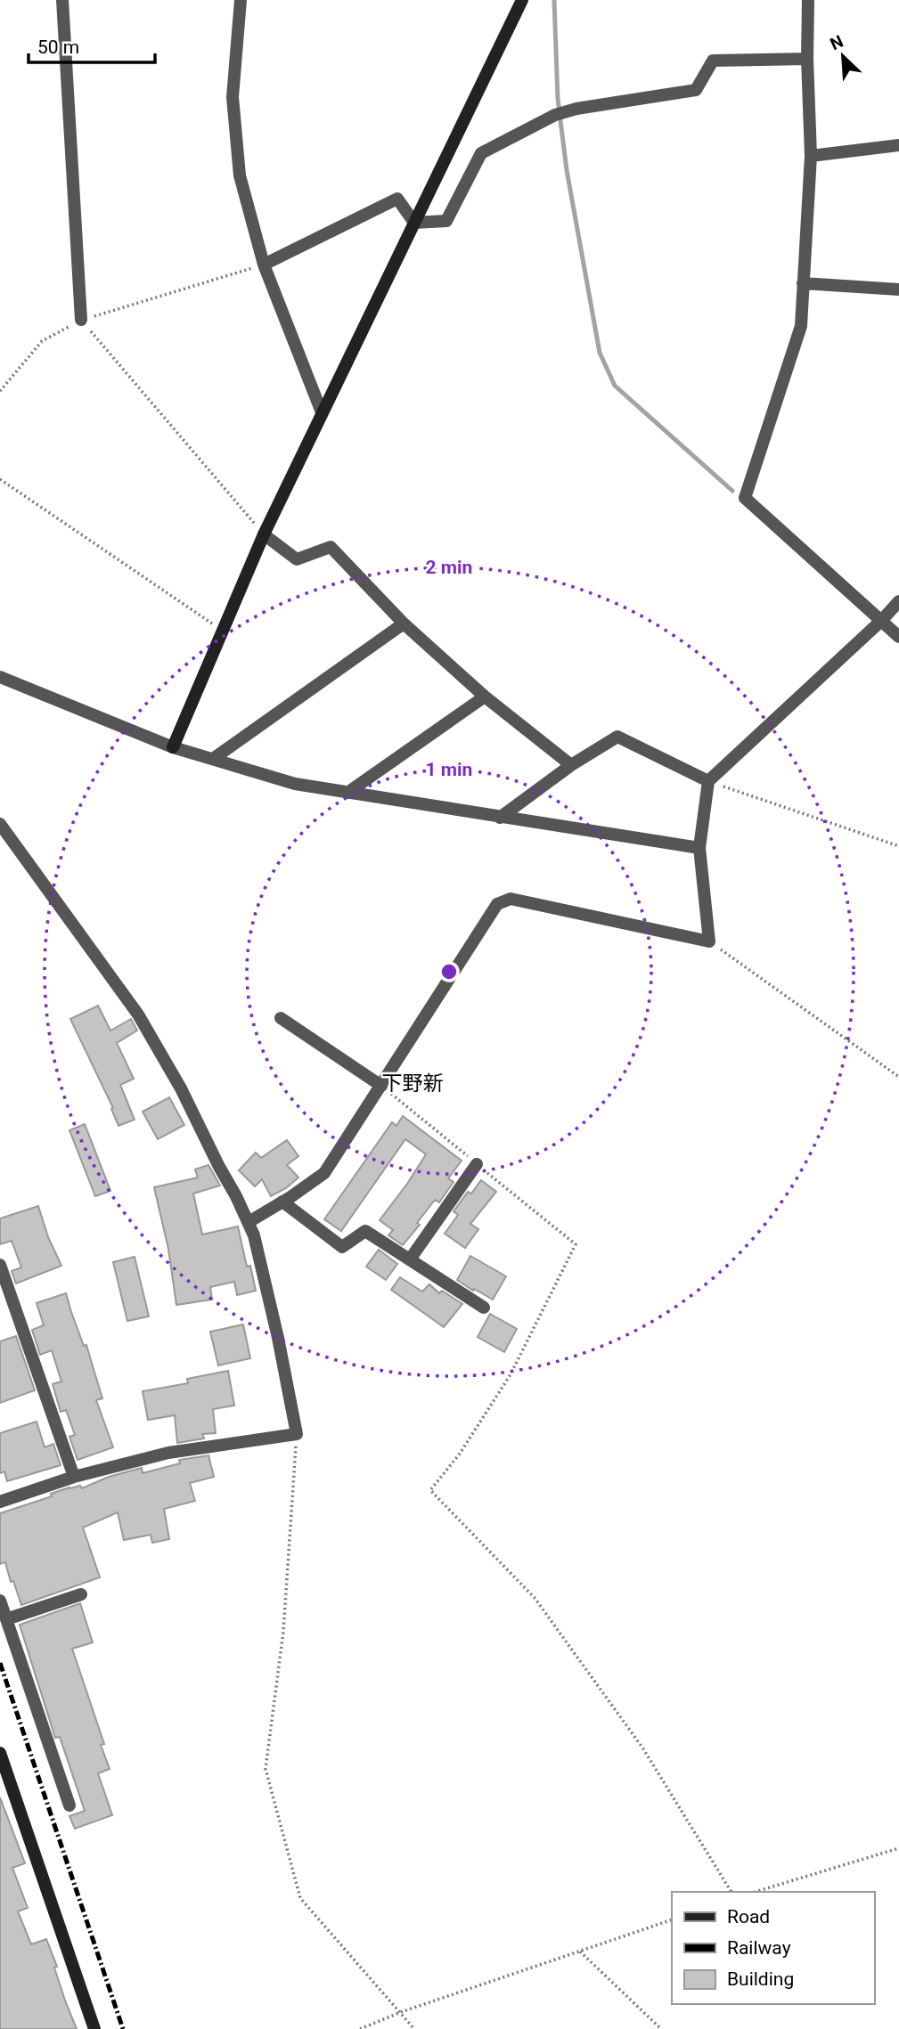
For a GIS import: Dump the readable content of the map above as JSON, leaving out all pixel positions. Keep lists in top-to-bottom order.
{
  "districts": ["下野新"],
  "legend": ["Road", "Railway", "Building"],
  "scale_bar": "50 m",
  "north": "top left",
  "rings": ["2 min", "1 min"]
}
